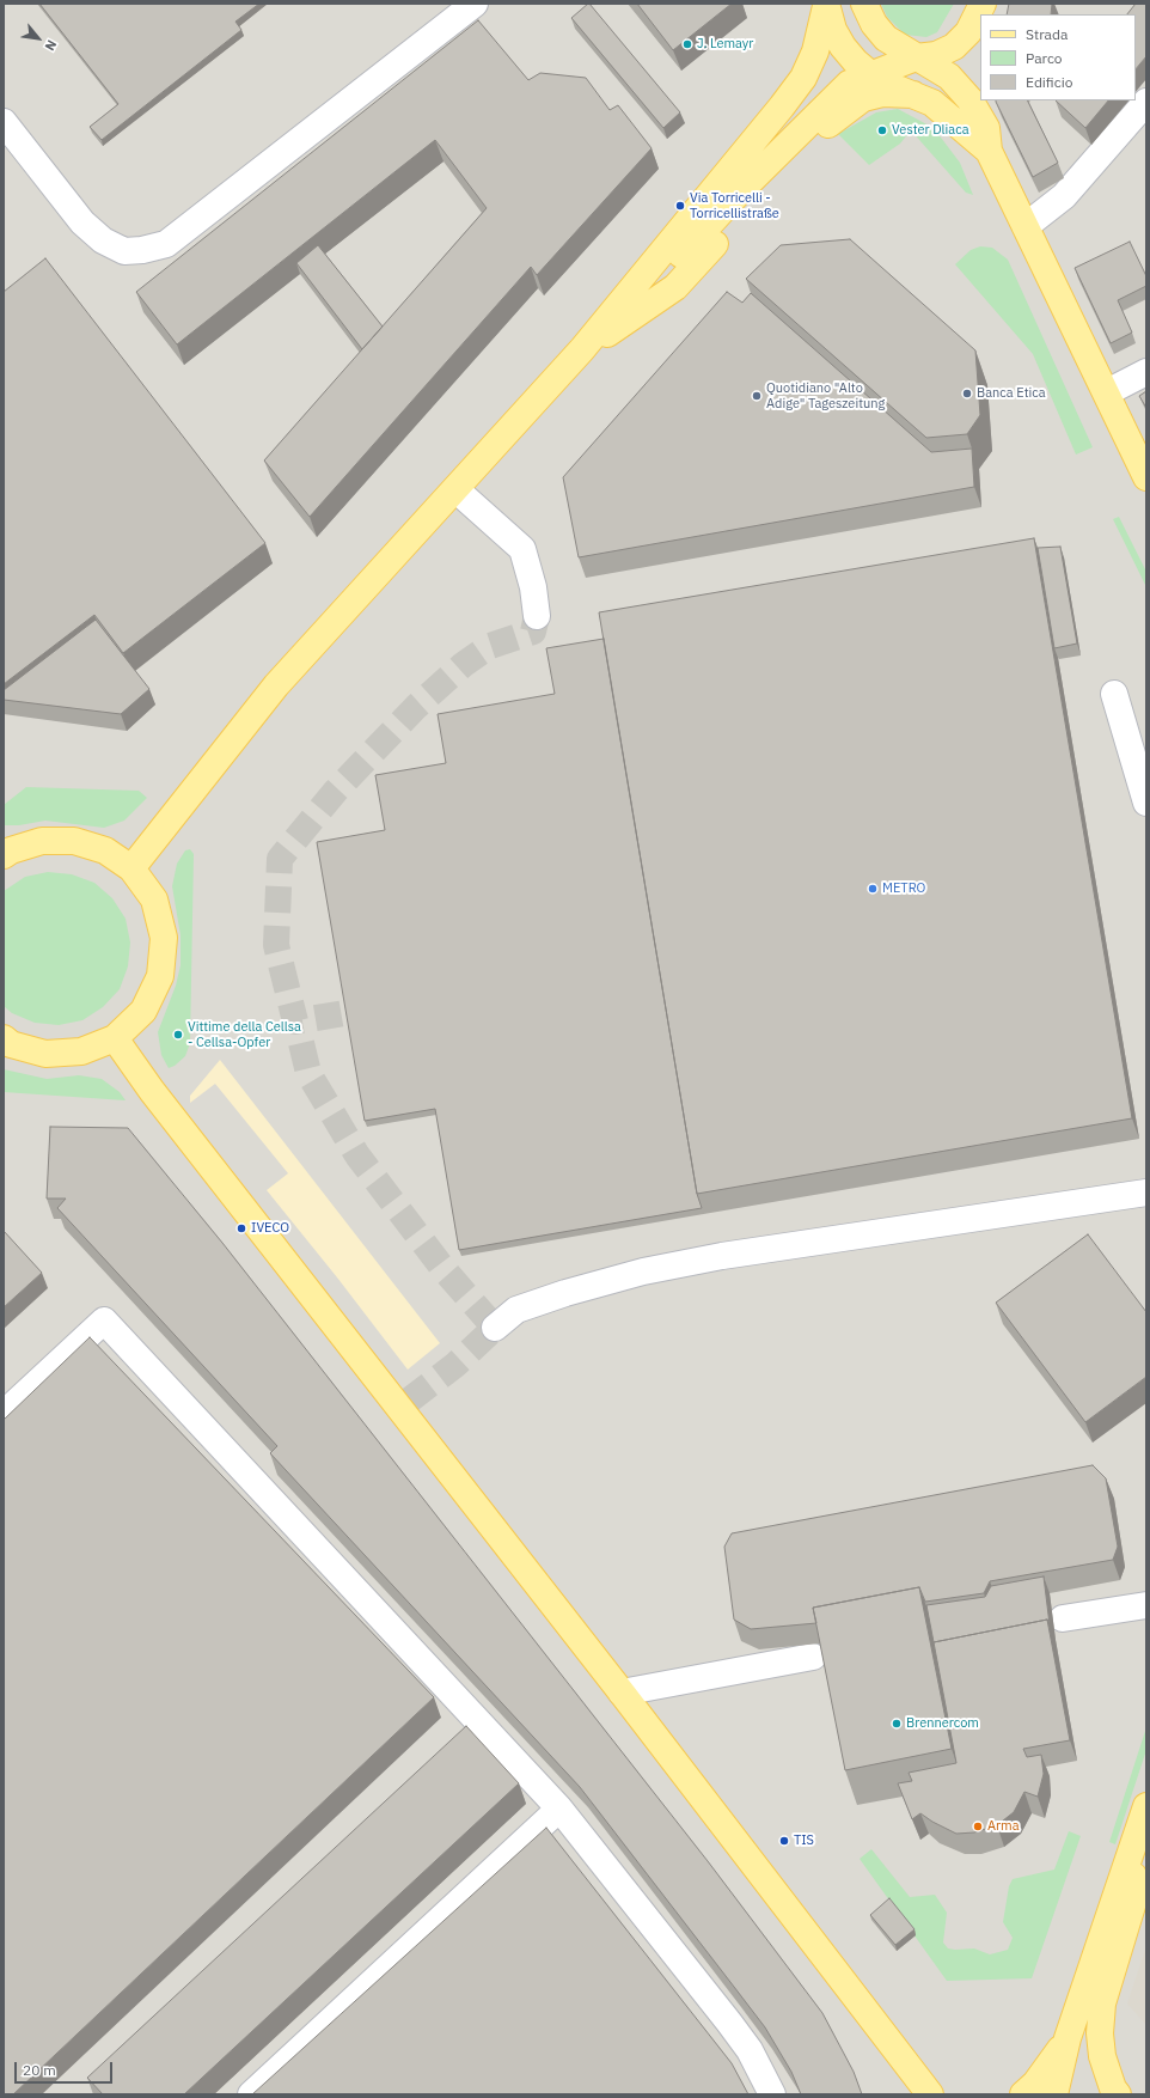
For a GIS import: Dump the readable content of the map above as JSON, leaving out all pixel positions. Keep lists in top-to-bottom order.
{
  "places": [
    "J. Lemayr",
    "Vester Dliaca",
    "Via Torricelli - Torricellistraße",
    "Banca Etica",
    "Quotidiano \"Alto Adige\" Tageszeitung",
    "METRO",
    "Vittime della Cellsa - Cellsa-Opfer",
    "IVECO",
    "Brennercom",
    "Arma",
    "TIS"
  ],
  "legend": ["Strada", "Parco", "Edificio"],
  "scale_bar": "20 m",
  "north": "bottom right"
}
